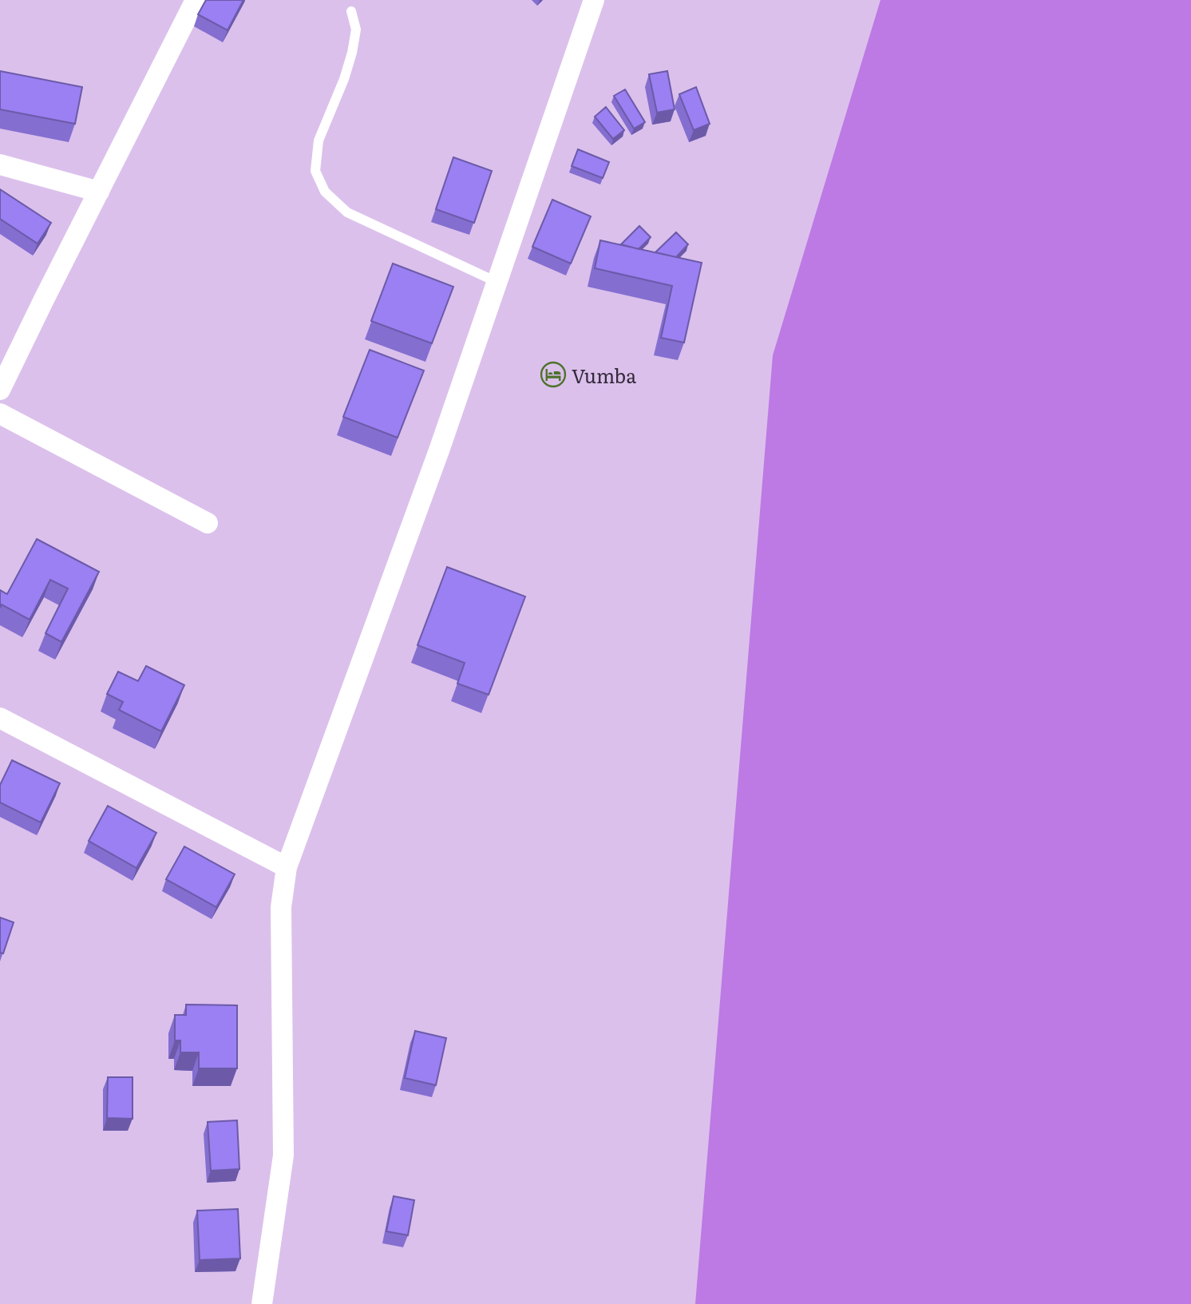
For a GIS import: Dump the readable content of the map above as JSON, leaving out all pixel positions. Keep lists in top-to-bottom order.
{
  "places": {
    "hotel": ["Vumba"]
  }
}
